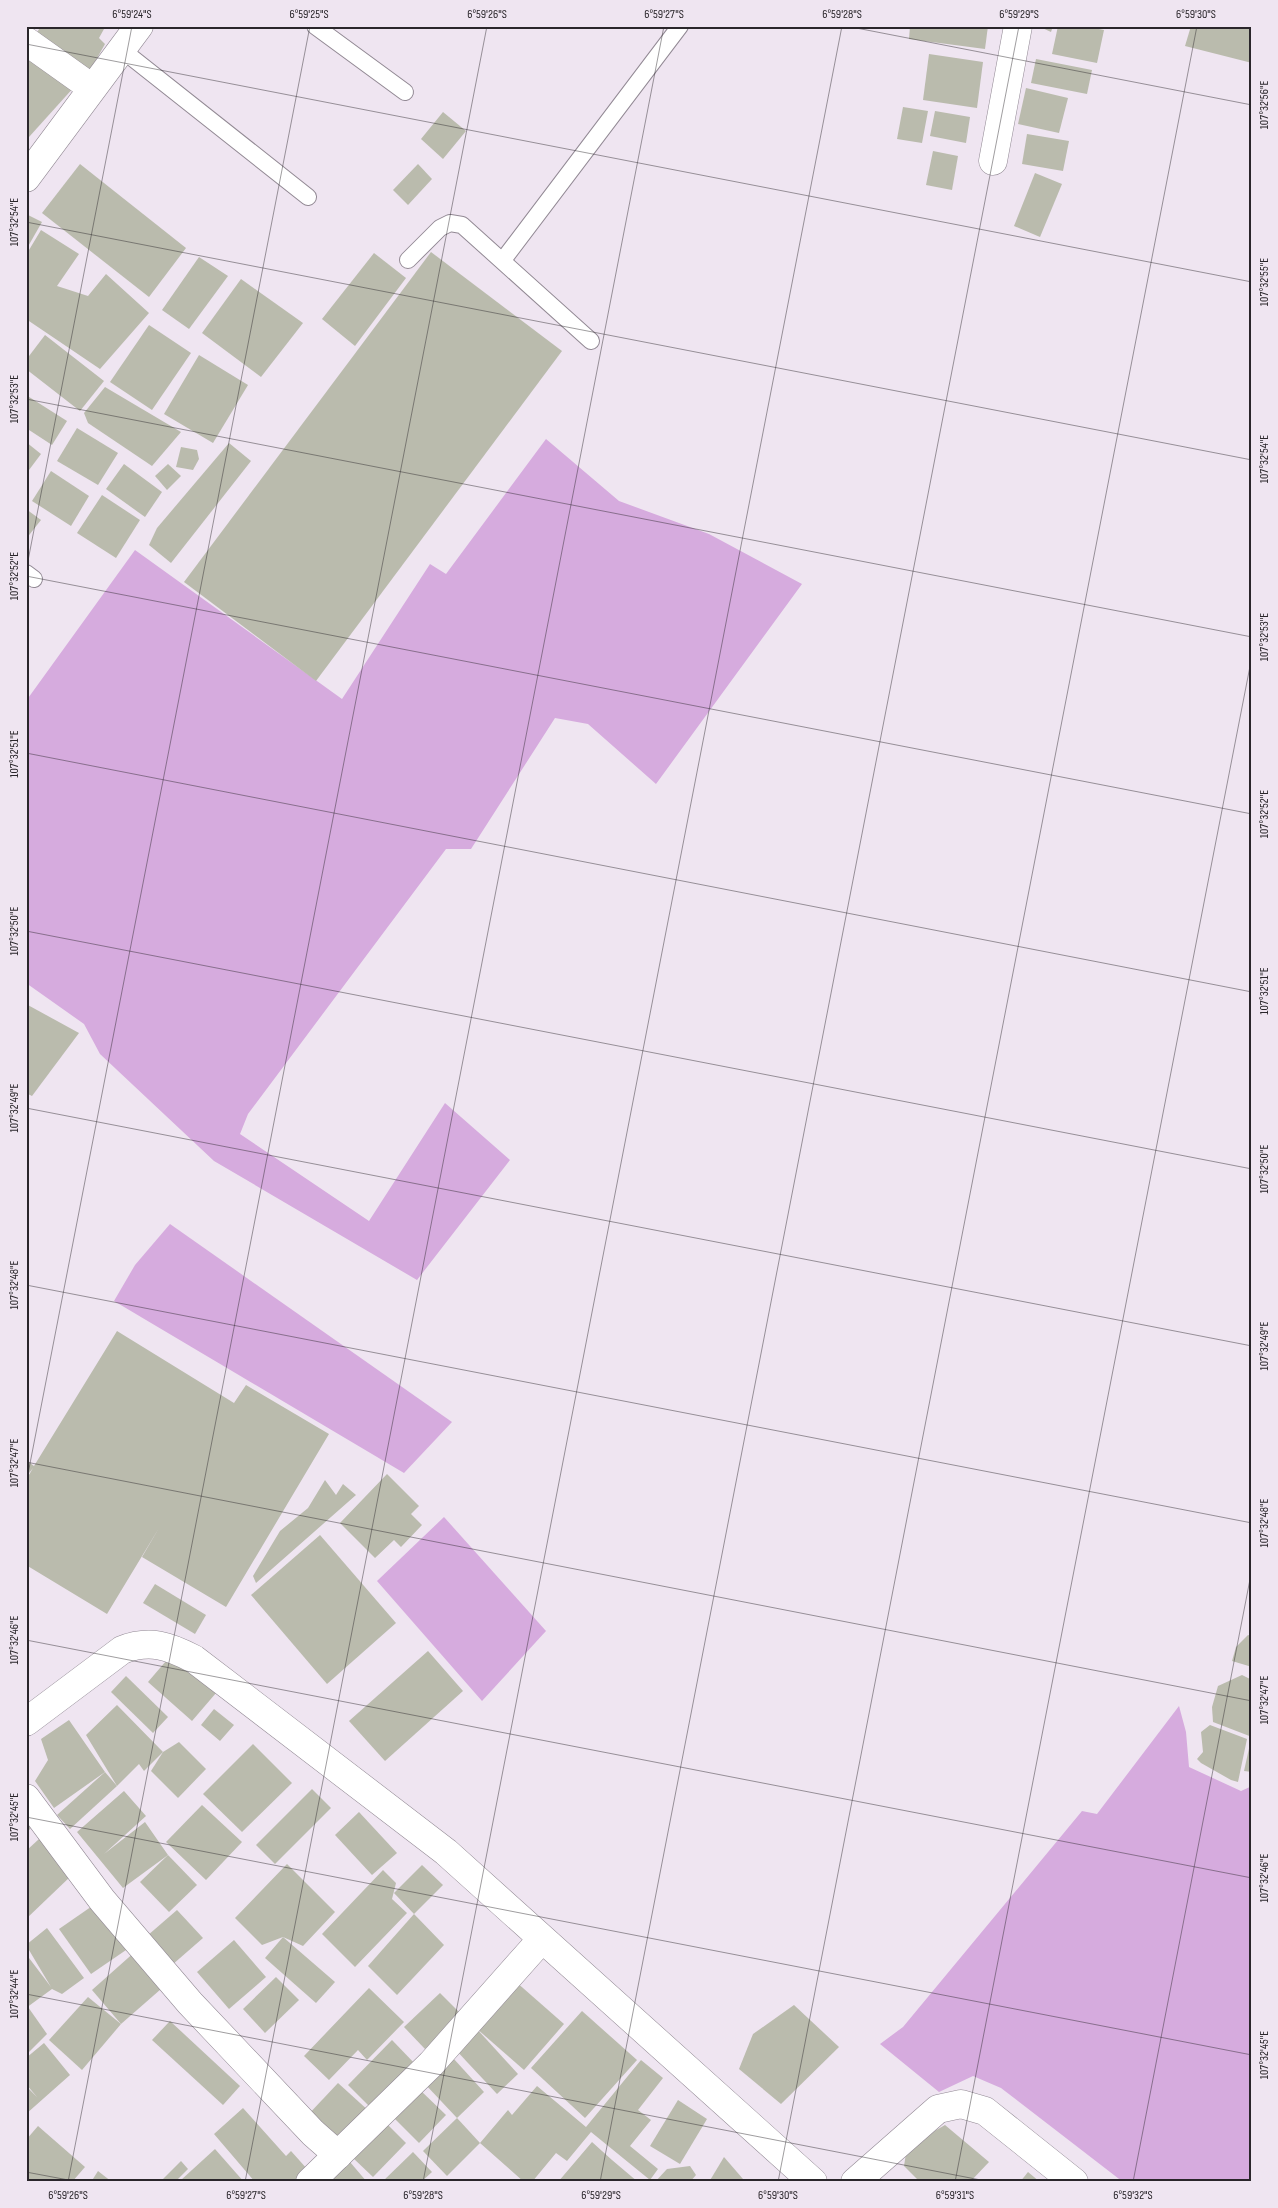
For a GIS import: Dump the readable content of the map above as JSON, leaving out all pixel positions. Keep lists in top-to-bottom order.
{
  "coordinates": [
    "6°59'24\"S",
    "6°59'25\"S",
    "6°59'26\"S",
    "6°59'27\"S",
    "6°59'28\"S",
    "6°59'29\"S",
    "6°59'30\"S",
    "107°32'56\"E",
    "107°32'54\"E",
    "107°32'55\"E",
    "107°32'53\"E",
    "107°32'52\"E",
    "107°32'51\"E",
    "107°32'50\"E",
    "107°32'49\"E",
    "107°32'48\"E",
    "107°32'47\"E",
    "107°32'46\"E",
    "107°32'45\"E",
    "107°32'44\"E",
    "6°59'31\"S",
    "6°59'32\"S"
  ]
}
